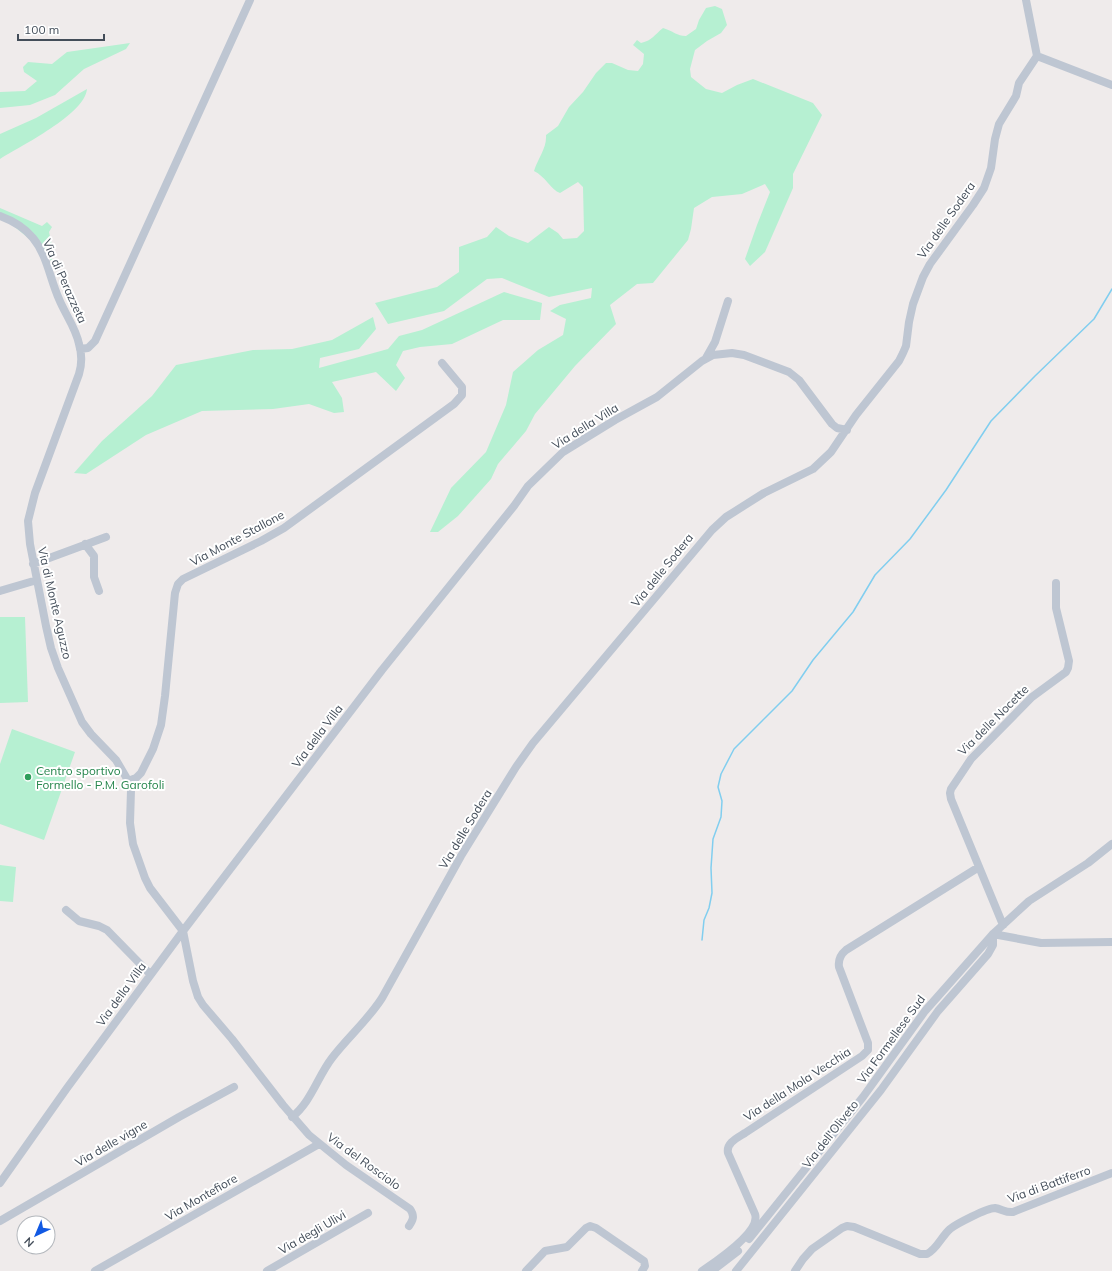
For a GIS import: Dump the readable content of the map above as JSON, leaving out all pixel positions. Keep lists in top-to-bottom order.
{
  "streets": {
    "street": [
      "Via delle Sodera",
      "Via di Perazzeta",
      "Via della Villa",
      "Via Monte Stallone",
      "Via di Monte Aguzzo",
      "Via delle Nocette",
      "Via Formellese Sud",
      "Via della Mola Vecchia",
      "Via dell'Oliveto",
      "Via delle vigne",
      "Via del Rosciolo",
      "Via di Battiferro",
      "Via Montefiore",
      "Via degli Ulivi"
    ]
  },
  "crossings": [
    ["Via delle Sodera", "Via della Villa"],
    ["Via delle Sodera", "Via del Rosciolo"],
    ["Via di Perazzeta", "Via di Monte Aguzzo"],
    ["Via della Villa", "Via di Monte Aguzzo"],
    ["Via della Villa", "Via del Rosciolo"],
    ["Via Monte Stallone", "Via di Monte Aguzzo"],
    ["Via di Monte Aguzzo", "Via del Rosciolo"],
    ["Via delle Nocette", "Via Formellese Sud"],
    ["Via delle Nocette", "Via della Mola Vecchia"],
    ["Via Formellese Sud", "Via dell'Oliveto"],
    ["Via del Rosciolo", "Via Montefiore"]
  ],
  "places": ["Centro sportivo Formello - P.M. Garofoli"],
  "scale_bar": "100 m",
  "north": "bottom left"
}
